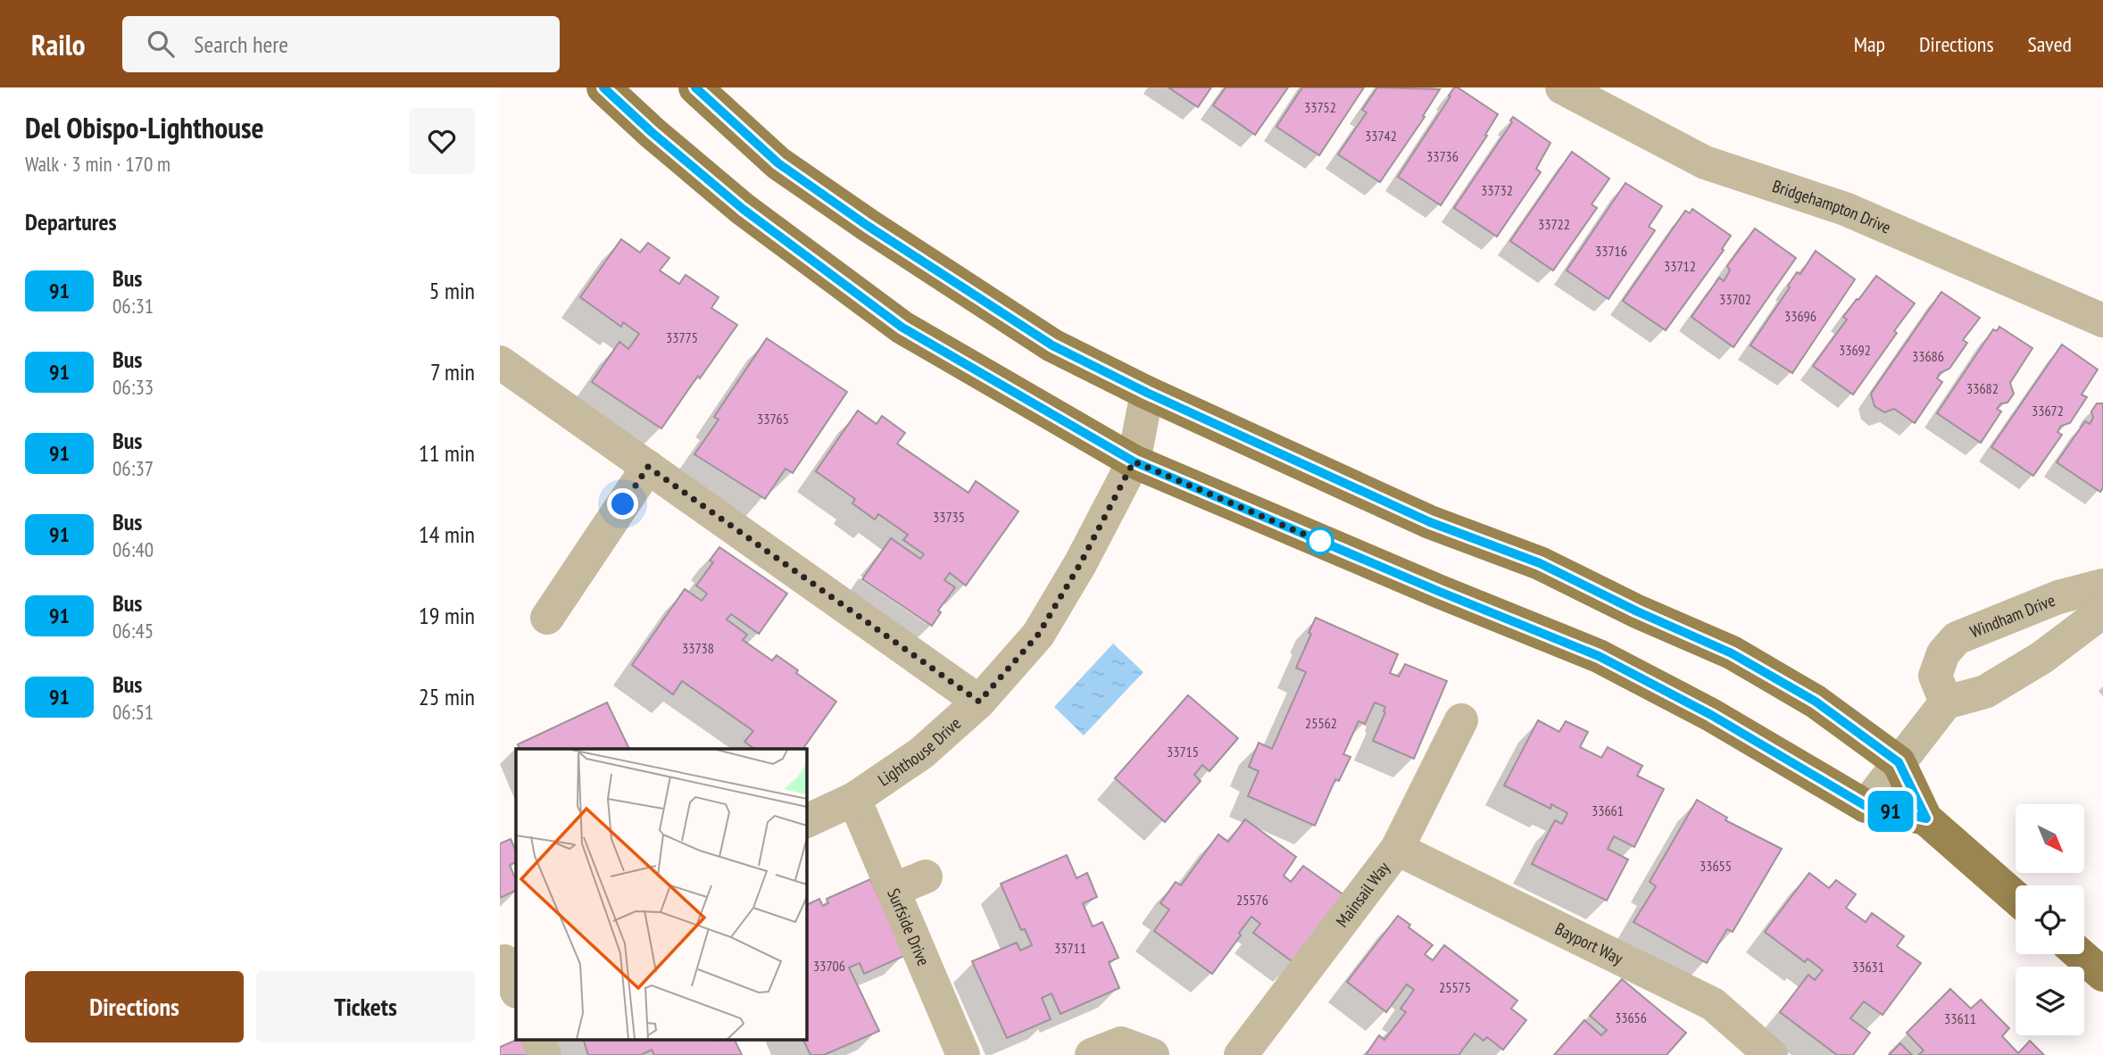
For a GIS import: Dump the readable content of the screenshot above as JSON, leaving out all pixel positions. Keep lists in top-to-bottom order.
{
  "streets": {
    "street": [
      "Bridgehampton Drive",
      "Windham Drive",
      "Lighthouse Drive",
      "Mainsail Way",
      "Surfside Drive",
      "Bayport Way"
    ]
  },
  "crossings": [
    ["Lighthouse Drive", "Surfside Drive"],
    ["Mainsail Way", "Bayport Way"]
  ],
  "lines": ["bus line 91"],
  "house_numbers": [
    "33752",
    "33742",
    "33736",
    "33732",
    "33722",
    "33716",
    "33712",
    "33702",
    "33696",
    "33775",
    "33692",
    "33686",
    "33682",
    "33672",
    "33765",
    "33735",
    "33738",
    "25562",
    "33715",
    "33661",
    "33655",
    "25576",
    "33711",
    "33706",
    "33631",
    "25575",
    "33656",
    "33611"
  ],
  "north": "bottom right",
  "page": {
    "header": "Railo",
    "search": "Search here",
    "nav": ["Map", "Directions", "Saved"],
    "heading": [
      ["Del Obispo-Lighthouse", "Walk · 3 min · 170 m"],
      "Departures"
    ],
    "on_map": "91",
    "list": [
      {
        "mark": "91",
        "name": "Bus",
        "note": "06:31",
        "value": "5 min"
      },
      {
        "mark": "91",
        "name": "Bus",
        "note": "06:33",
        "value": "7 min"
      },
      {
        "mark": "91",
        "name": "Bus",
        "note": "06:37",
        "value": "11 min"
      },
      {
        "mark": "91",
        "name": "Bus",
        "note": "06:40",
        "value": "14 min"
      },
      {
        "mark": "91",
        "name": "Bus",
        "note": "06:45",
        "value": "19 min"
      },
      {
        "mark": "91",
        "name": "Bus",
        "note": "06:51",
        "value": "25 min"
      }
    ],
    "buttons": ["Directions", "Tickets"]
  }
}
